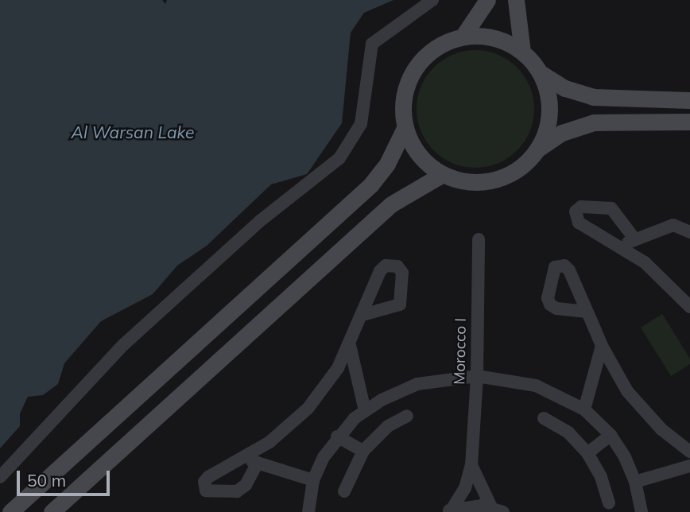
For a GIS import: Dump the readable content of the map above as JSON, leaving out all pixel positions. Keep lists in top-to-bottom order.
{
  "streets": {
    "street": ["Morocco I"]
  },
  "water": ["Al Warsan Lake"],
  "scale_bar": "50 m"
}
